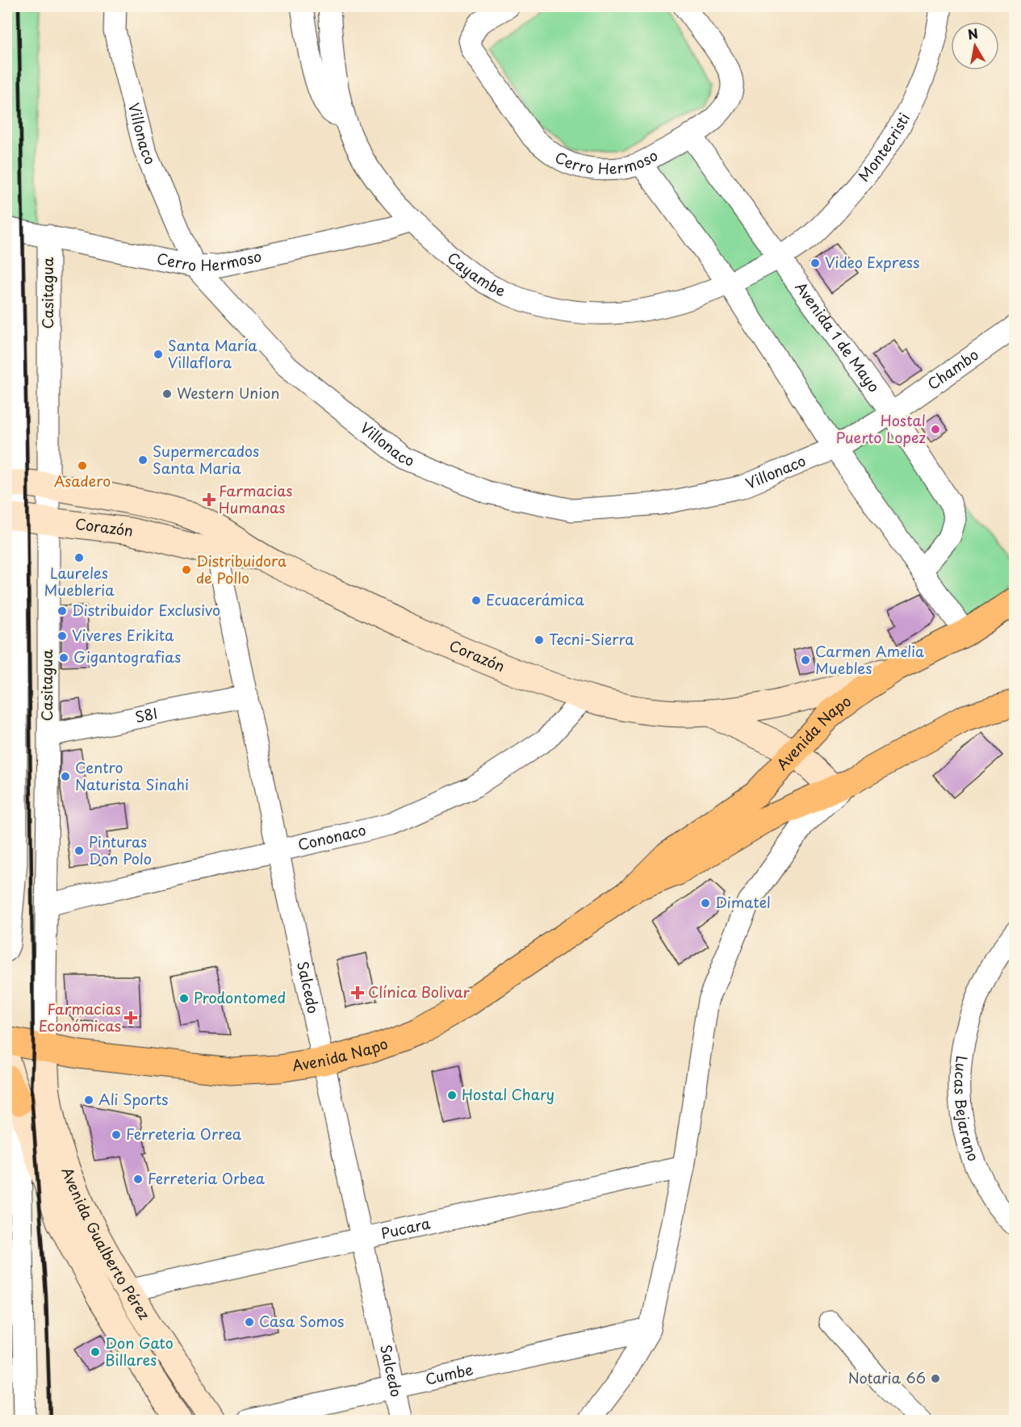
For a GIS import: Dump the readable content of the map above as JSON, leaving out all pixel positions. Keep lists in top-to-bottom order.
{
  "streets": {
    "main road": ["Corazón", "Avenida Napo", "Avenida Gualberto Pérez"],
    "street": [
      "Villonaco",
      "Montecristi",
      "Cerro Hermoso",
      "Cayambe",
      "Casitagua",
      "Avenida 1 de Mayo",
      "Chambo",
      "S8I",
      "Cononaco",
      "Salcedo",
      "Lucas Bejarano",
      "Pucara",
      "Cumbe"
    ]
  },
  "crossings": [
    ["Villonaco", "Cerro Hermoso"],
    ["Villonaco", "Avenida 1 de Mayo"],
    ["Villonaco", "Chambo"],
    ["Montecristi", "Cayambe"],
    ["Montecristi", "Avenida 1 de Mayo"],
    ["Cerro Hermoso", "Cayambe"],
    ["Cerro Hermoso", "Casitagua"],
    ["Cerro Hermoso", "Avenida 1 de Mayo"],
    ["Cayambe", "Avenida 1 de Mayo"],
    ["Casitagua", "Corazón"],
    ["Casitagua", "S8I"],
    ["Casitagua", "Avenida Napo"],
    ["Casitagua", "Cononaco"],
    ["Casitagua", "Avenida Gualberto Pérez"],
    ["Avenida 1 de Mayo", "Chambo"],
    ["Corazón", "Avenida Napo"],
    ["Corazón", "Cononaco"],
    ["Corazón", "Salcedo"],
    ["S8I", "Salcedo"],
    ["Avenida Napo", "Salcedo"],
    ["Avenida Napo", "Avenida Gualberto Pérez"],
    ["Cononaco", "Salcedo"],
    ["Salcedo", "Pucara"],
    ["Salcedo", "Cumbe"],
    ["Pucara", "Avenida Gualberto Pérez"]
  ],
  "places": {
    "other": [
      "Video Express",
      "Santa María Villaflora",
      "Western Union",
      "Hostal Puerto Lopez",
      "Supermercados Santa Maria",
      "Asadero",
      "Laureles Muebleria",
      "Distribuidora de Pollo",
      "Ecuacerámica",
      "Distribuidor Exclusivo",
      "Viveres Erikita",
      "Tecni-Sierra",
      "Gigantografias",
      "Carmen Amelia Muebles",
      "Centro Naturista Sinahi",
      "Pinturas Don Polo",
      "Dimatel",
      "Prodontomed",
      "Hostal Chary",
      "Ali Sports",
      "Ferreteria Orrea",
      "Ferreteria Orbea",
      "Casa Somos",
      "Don Gato Billares",
      "Notaria 66"
    ],
    "health": ["Farmacias Humanas", "Clínica Bolivar", "Farmacias Económicas"]
  },
  "north": "top"
}
